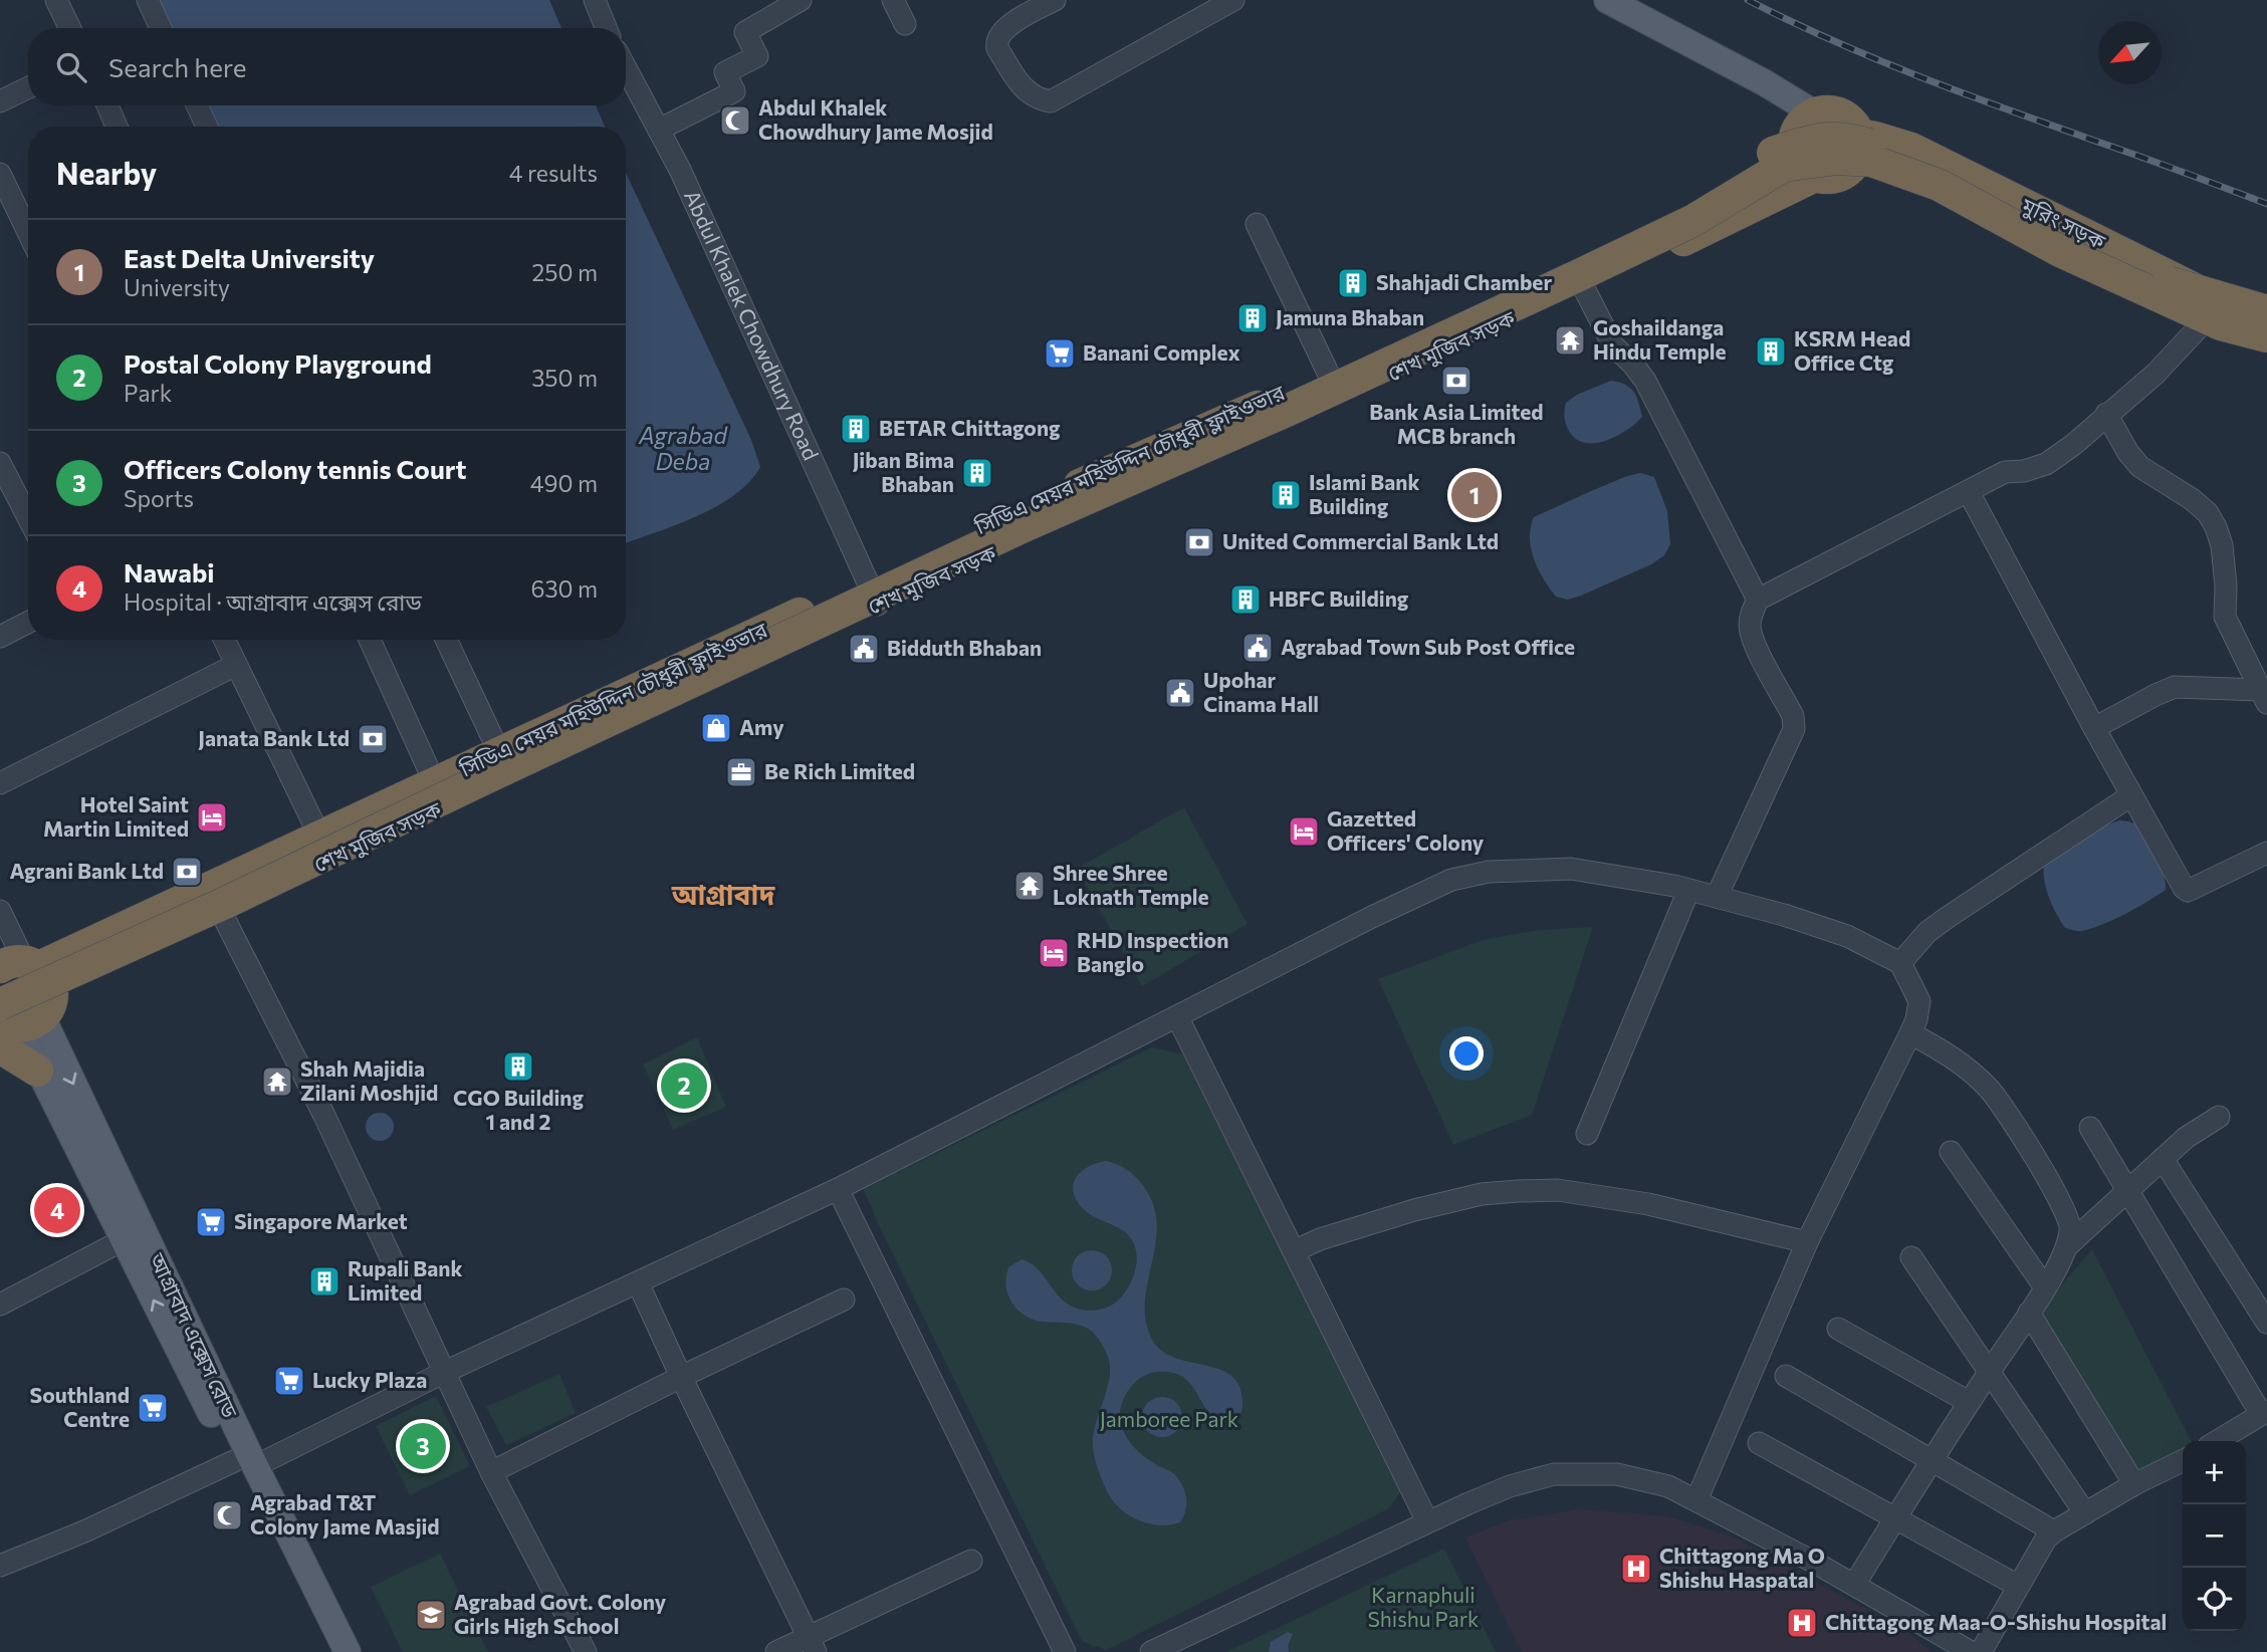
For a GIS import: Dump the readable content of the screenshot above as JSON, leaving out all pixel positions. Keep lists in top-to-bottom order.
{
  "streets": {
    "highway": ["মুরিং সড়ক", "শেখ মুজিব সড়ক", "সিডিএ মেয়র মহিউদ্দিন চৌধুরী ফ্লাইওভার"],
    "main road": ["আগ্রাবাদ এক্সেস রোড"],
    "street": ["Abdul Khalek Chowdhury Road"]
  },
  "crossings": [
    ["মুরিং সড়ক", "শেখ মুজিব সড়ক"],
    ["Abdul Khalek Chowdhury Road", "শেখ মুজিব সড়ক"],
    ["শেখ মুজিব সড়ক", "সিডিএ মেয়র মহিউদ্দিন চৌধুরী ফ্লাইওভার"],
    ["শেখ মুজিব সড়ক", "আগ্রাবাদ এক্সেস রোড"],
    ["সিডিএ মেয়র মহিউদ্দিন চৌধুরী ফ্লাইওভার", "আগ্রাবাদ এক্সেস রোড"]
  ],
  "districts": ["আগ্রাবাদ"],
  "water": ["Agrabad Deba"],
  "parks": ["Jamboree Park", "Karnaphuli Shishu Park"],
  "places": {
    "mosque": ["Abdul Khalek Chowdhury Jame Mosjid", "Agrabad T&T Colony Jame Masjid"],
    "building": [
      "Shahjadi Chamber",
      "Jamuna Bhaban",
      "KSRM Head Office Ctg",
      "BETAR Chittagong",
      "Jiban Bima Bhaban",
      "Islami Bank Building",
      "HBFC Building",
      "CGO Building 1 and 2",
      "Rupali Bank Limited"
    ],
    "temple": ["Goshaildanga Hindu Temple", "Shree Shree Loknath Temple", "Shah Majidia Zilani Moshjid"],
    "supermarket": [
      "Banani Complex",
      "Singapore Market",
      "Lucky Plaza",
      "Southland Centre"
    ],
    "bank": [
      "Bank Asia Limited MCB branch",
      "United Commercial Bank Ltd",
      "Janata Bank Ltd",
      "Agrani Bank Ltd"
    ],
    "public building": ["Agrabad Town Sub Post Office", "Bidduth Bhaban", "Upohar Cinama Hall"],
    "shop": ["Amy"],
    "office": ["Be Rich Limited"],
    "hotel": ["Hotel Saint Martin Limited", "Gazetted Officers' Colony", "RHD Inspection Banglo"],
    "hospital": ["Chittagong Ma O Shishu Haspatal", "Chittagong Maa-O-Shishu Hospital"],
    "school or university": ["Agrabad Govt. Colony Girls High School"]
  },
  "north": "bottom left",
  "page": {
    "search": "Search here",
    "heading": ["Nearby", "4 results"],
    "list": [
      {
        "mark": "1",
        "name": "East Delta University",
        "note": "University",
        "value": "250 m"
      },
      {
        "mark": "2",
        "name": "Postal Colony Playground",
        "note": "Park",
        "value": "350 m"
      },
      {
        "mark": "3",
        "name": "Officers Colony tennis Court",
        "note": "Sports",
        "value": "490 m"
      },
      {
        "mark": "4",
        "name": "Nawabi",
        "note": "Hospital · আগ্রাবাদ এক্সেস রোড",
        "value": "630 m"
      }
    ],
    "pins": [
      "1",
      "2",
      "4",
      "3"
    ],
    "map_buttons": ["+", "−"]
  }
}
